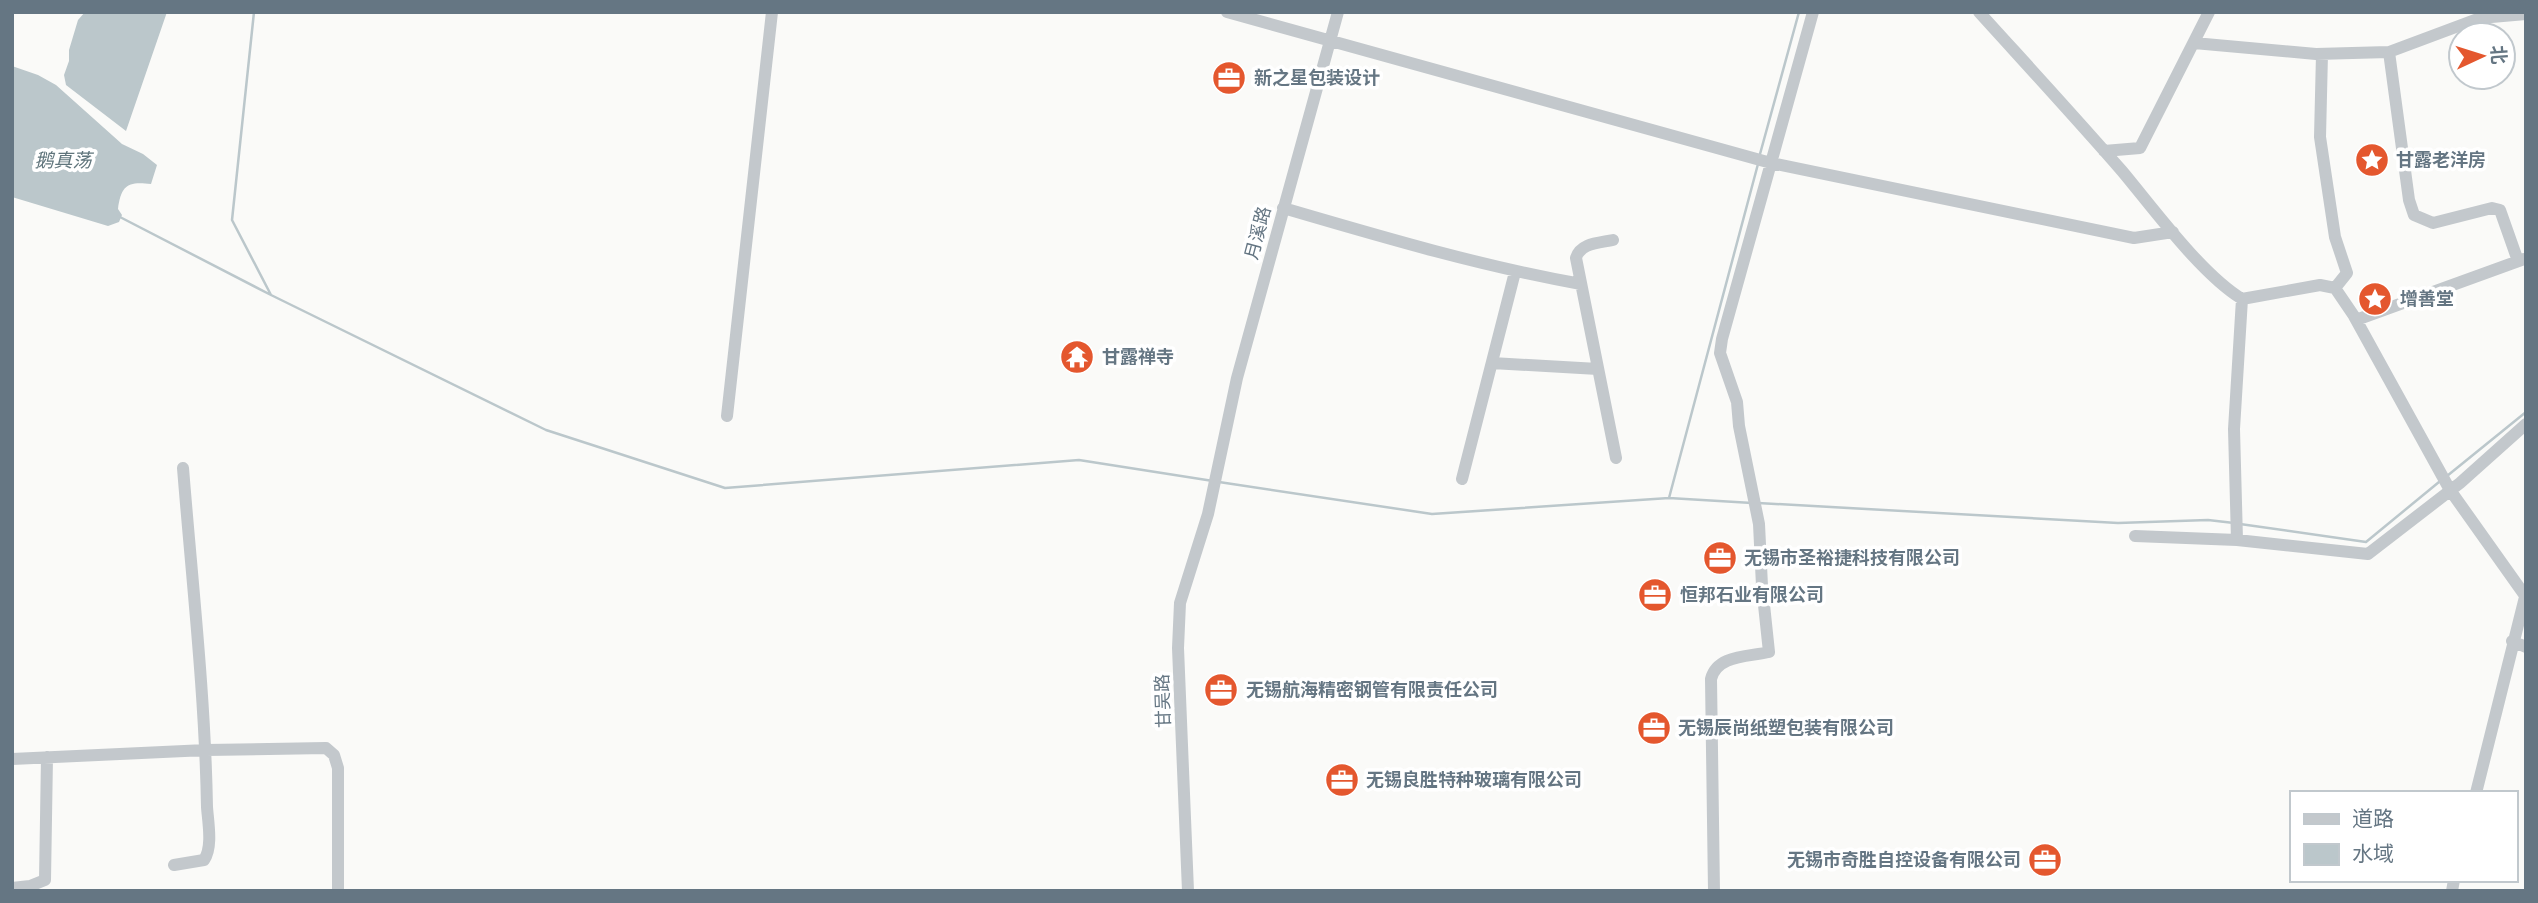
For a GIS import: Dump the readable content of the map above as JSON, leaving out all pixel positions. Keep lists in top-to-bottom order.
{
  "streets": {
    "street": ["月溪路", "甘吴路"]
  },
  "crossings": [
    ["月溪路", "甘吴路"]
  ],
  "water": ["鹅真荡"],
  "places": {
    "office": [
      "新之星包装设计",
      "无锡市圣裕捷科技有限公司",
      "恒邦石业有限公司",
      "无锡航海精密钢管有限责任公司",
      "无锡辰尚纸塑包装有限公司",
      "无锡良胜特种玻璃有限公司",
      "无锡市奇胜自控设备有限公司"
    ],
    "place": ["甘露老洋房", "增善堂"],
    "temple": ["甘露禅寺"]
  },
  "legend": ["道路", "水域"],
  "north": "right"
}
